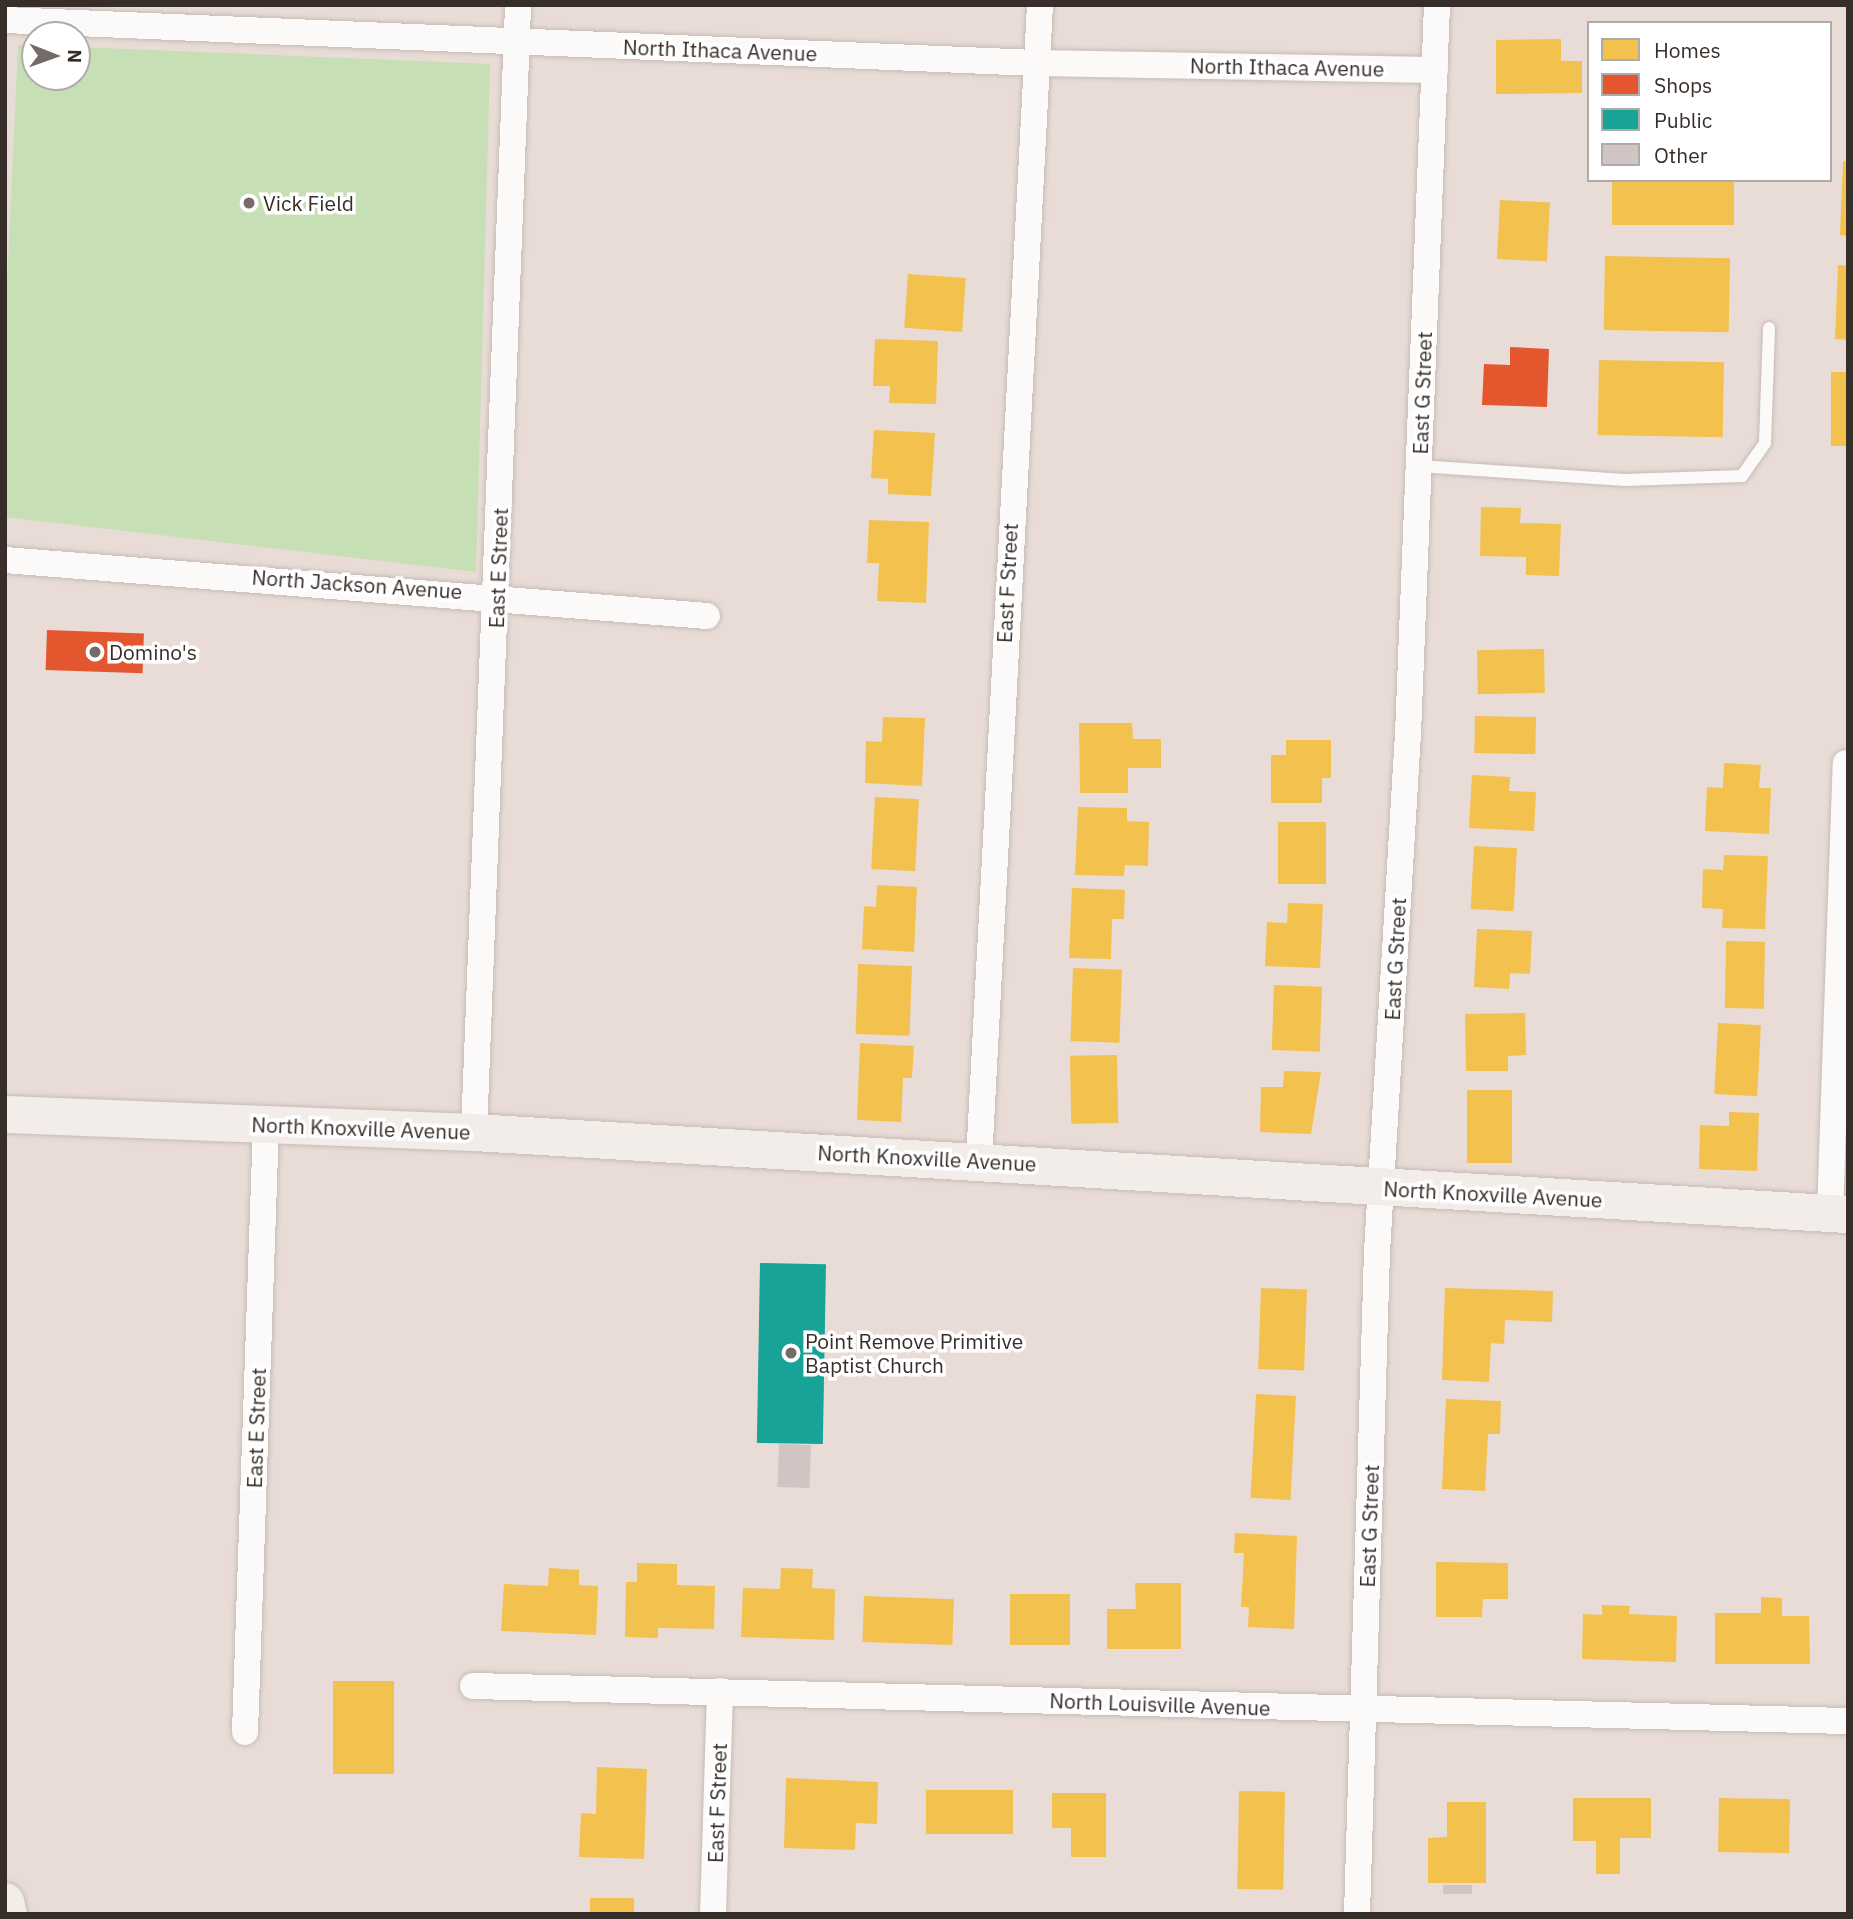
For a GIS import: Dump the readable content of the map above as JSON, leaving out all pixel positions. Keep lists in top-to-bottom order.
{
  "streets": {
    "street": [
      "North Ithaca Avenue",
      "East G Street",
      "East E Street",
      "East F Street",
      "North Jackson Avenue",
      "North Knoxville Avenue",
      "North Louisville Avenue"
    ]
  },
  "crossings": [
    ["North Ithaca Avenue", "East G Street"],
    ["North Ithaca Avenue", "East E Street"],
    ["North Ithaca Avenue", "East F Street"],
    ["East G Street", "North Knoxville Avenue"],
    ["East G Street", "North Louisville Avenue"],
    ["East E Street", "North Jackson Avenue"],
    ["East E Street", "North Knoxville Avenue"],
    ["East F Street", "North Knoxville Avenue"],
    ["East F Street", "North Louisville Avenue"]
  ],
  "places": ["Vick Field", "Domino's", "Point Remove Primitive Baptist Church"],
  "legend": [
    "Homes",
    "Shops",
    "Public",
    "Other"
  ],
  "north": "right"
}
